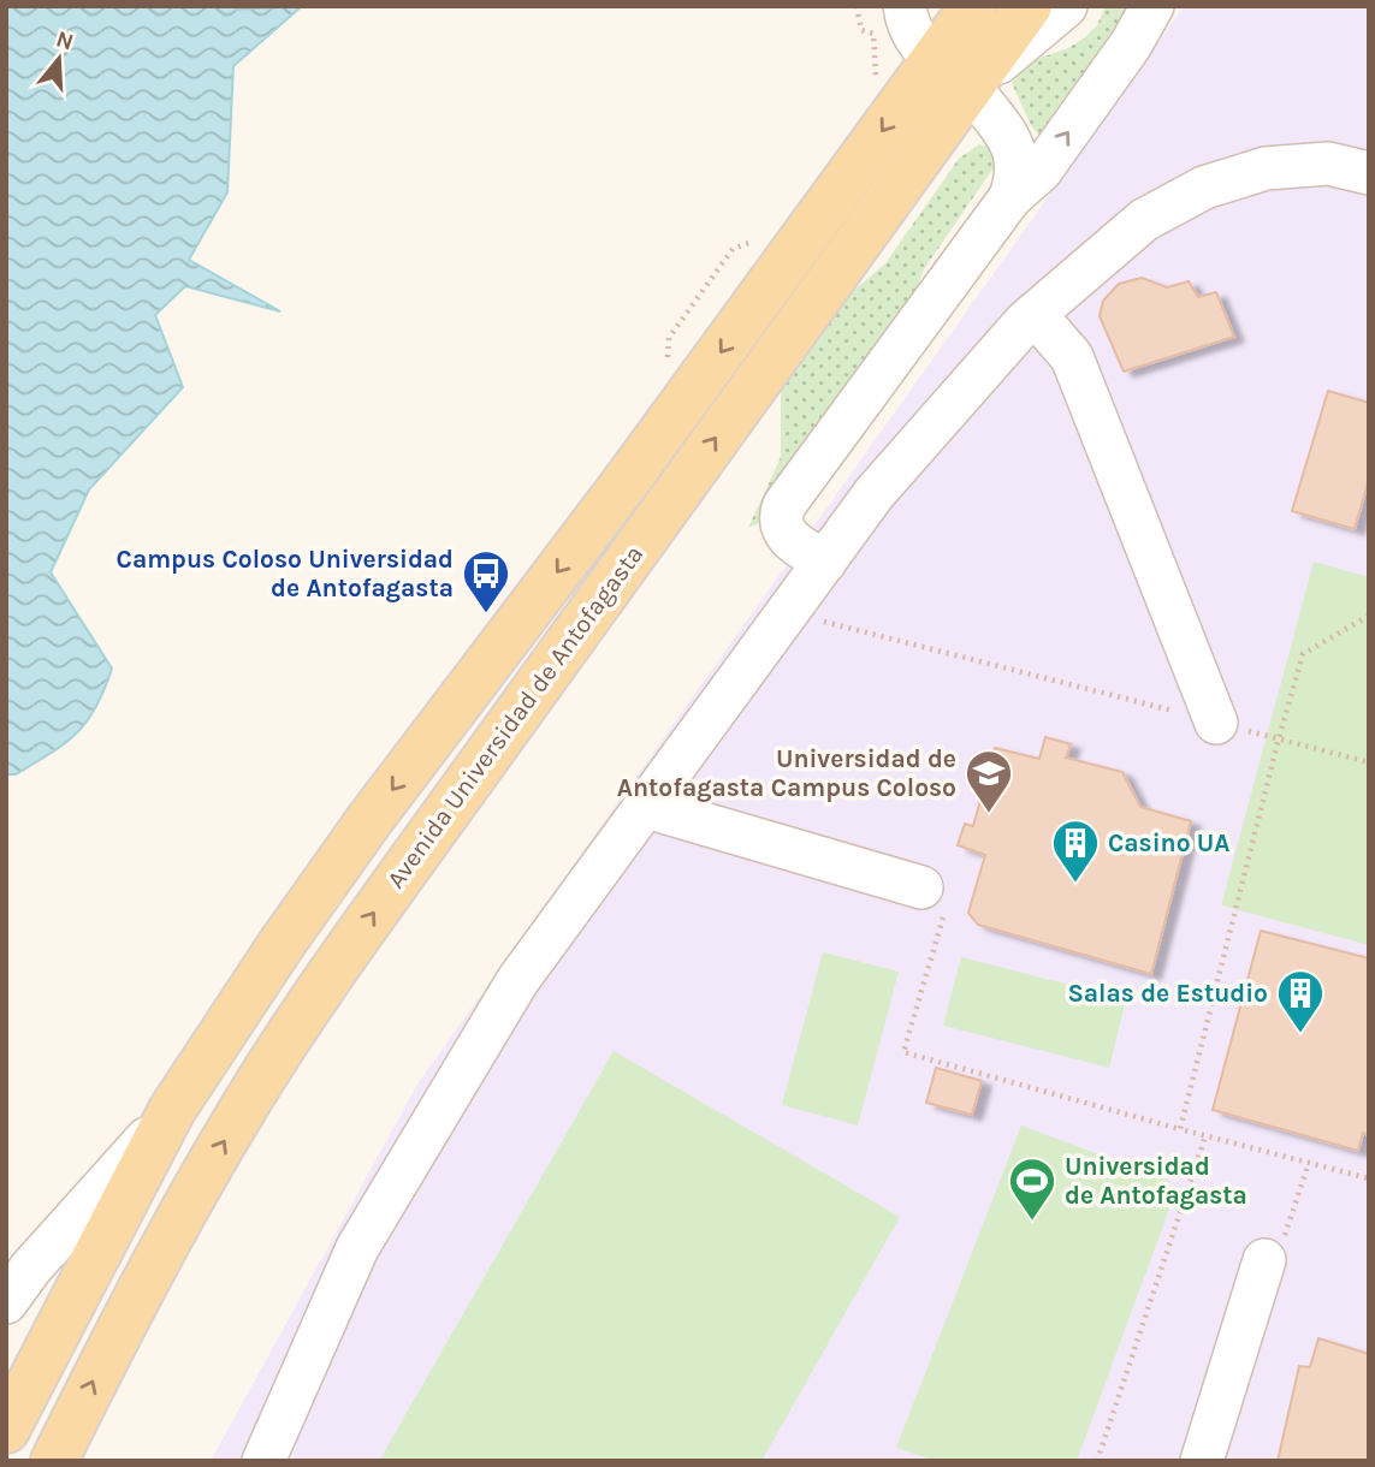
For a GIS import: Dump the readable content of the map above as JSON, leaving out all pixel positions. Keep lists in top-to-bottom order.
{
  "streets": {
    "main road": ["Avenida Universidad de Antofagasta"]
  },
  "places": {
    "bus stop": ["Campus Coloso Universidad de Antofagasta"],
    "school or university": ["Universidad de Antofagasta Campus Coloso"],
    "building": ["Casino UA", "Salas de Estudio"],
    "sports": ["Universidad de Antofagasta"]
  },
  "north": "top"
}
